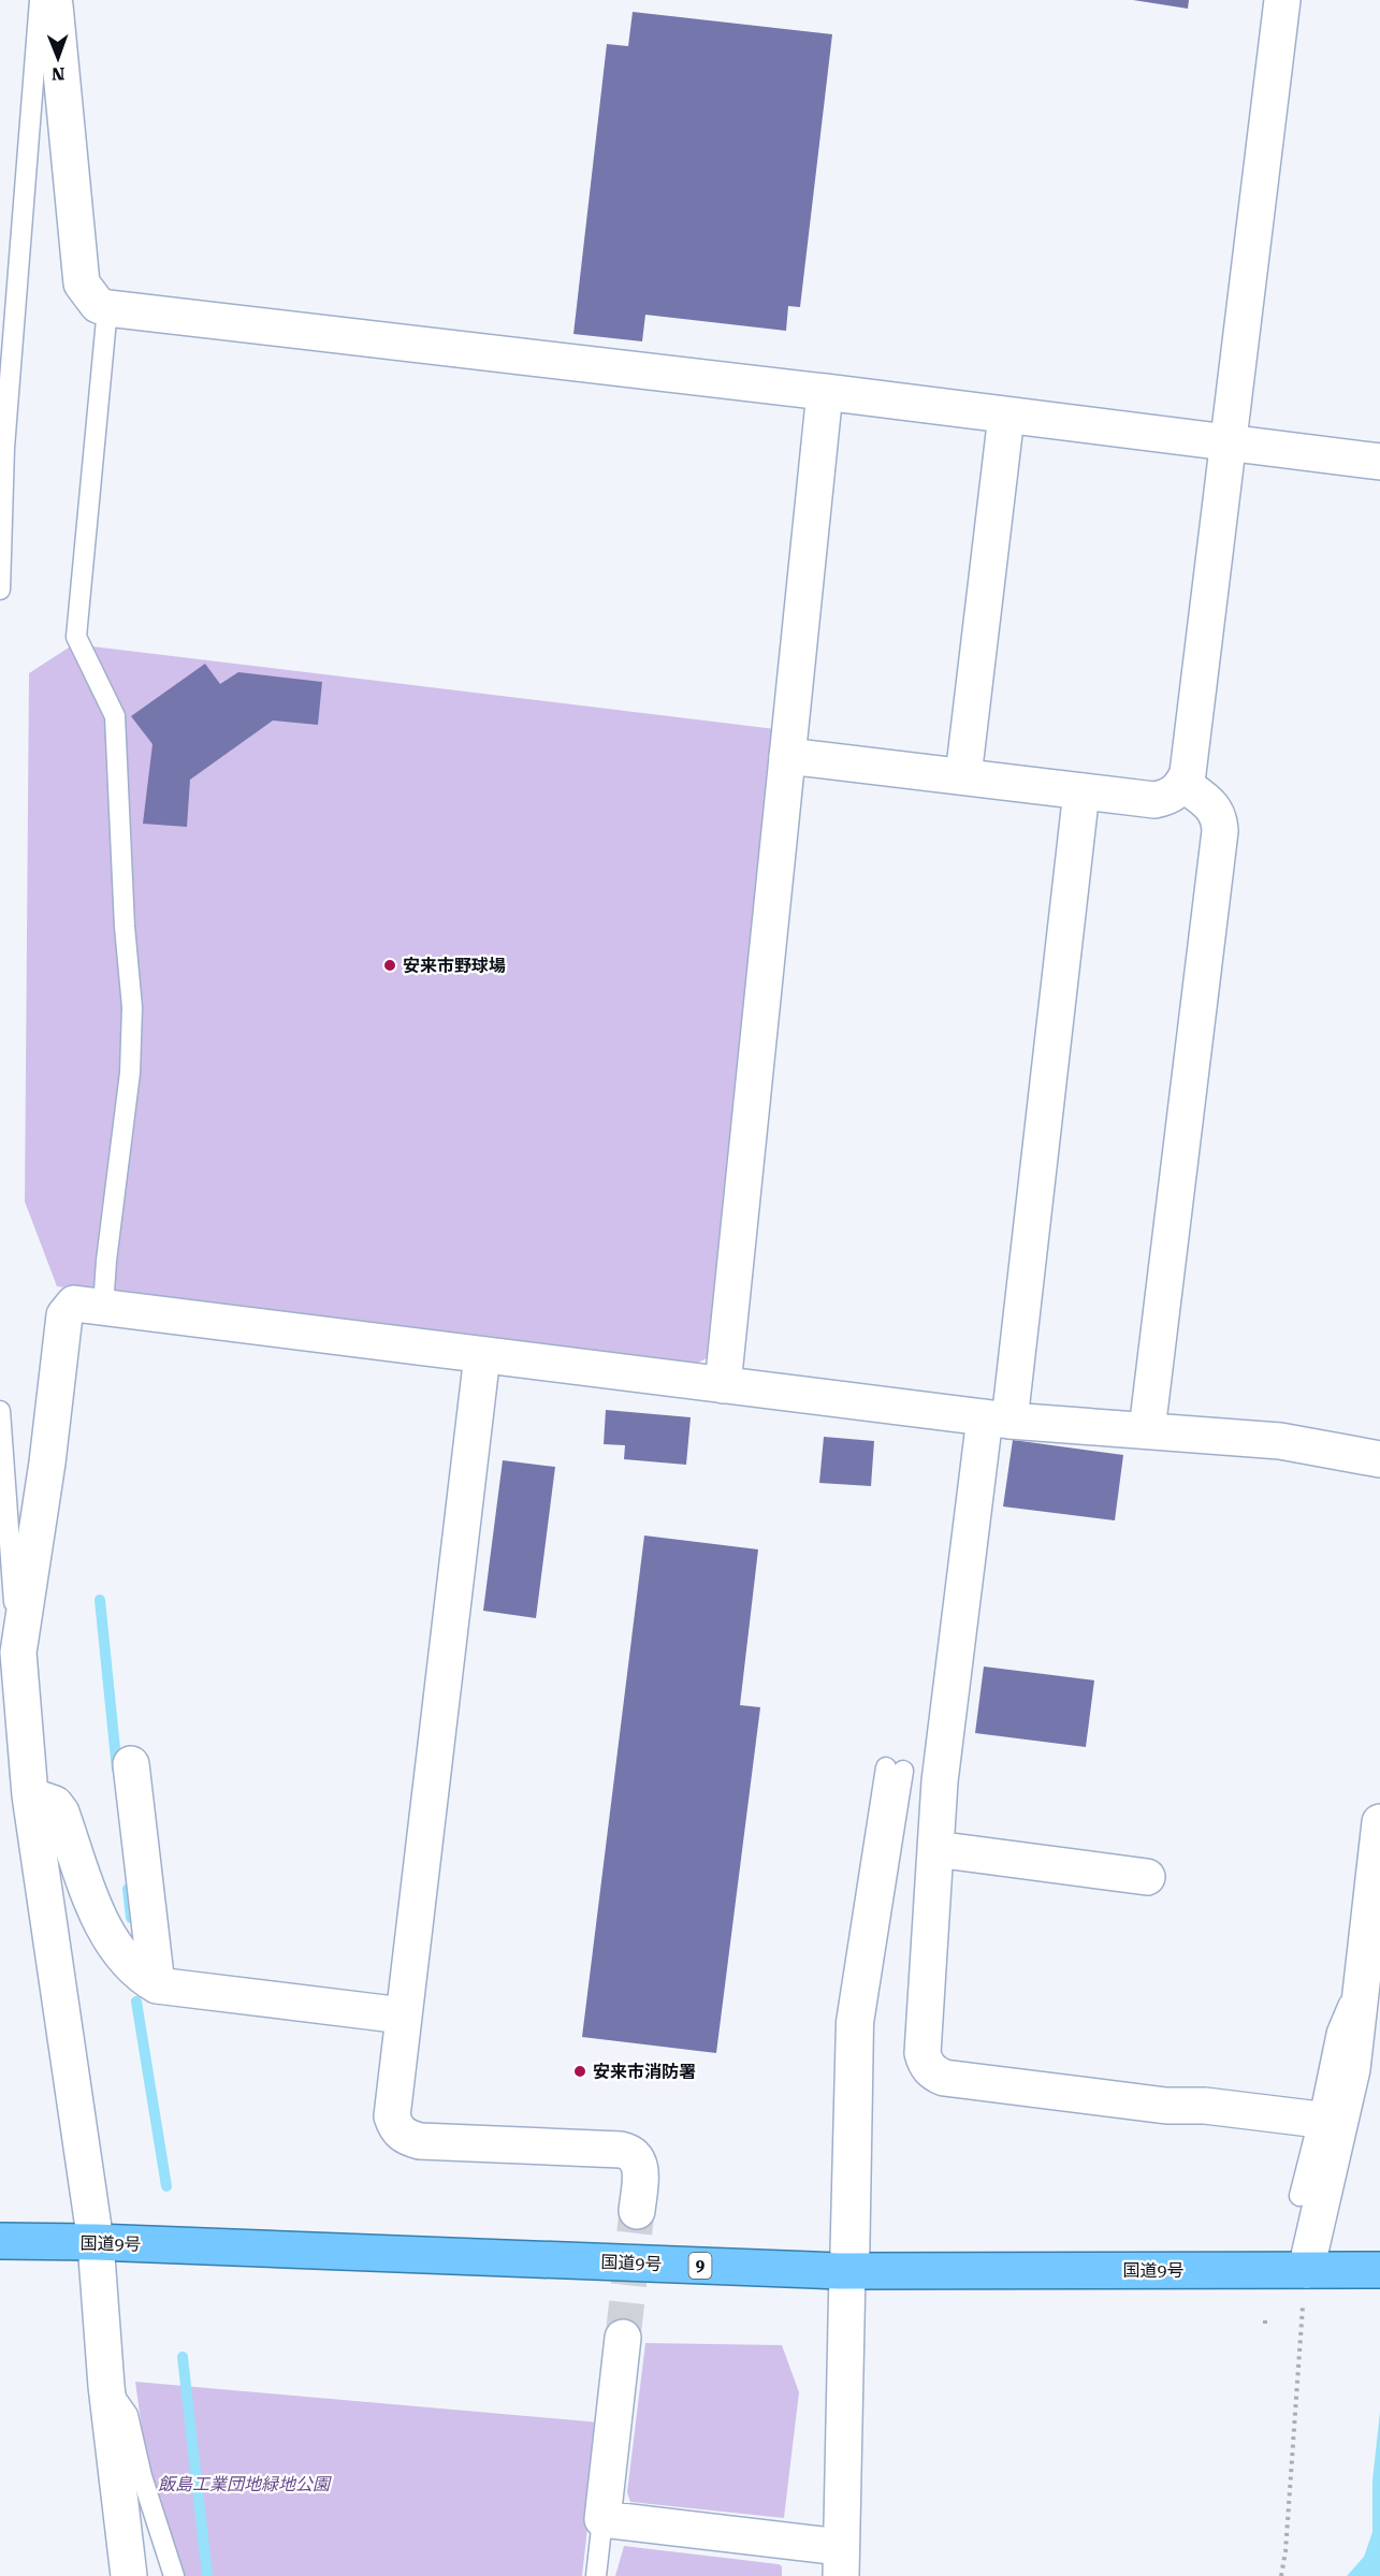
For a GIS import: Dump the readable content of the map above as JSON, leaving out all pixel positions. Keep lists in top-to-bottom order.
{
  "streets": {
    "highway": ["国道9号", "9"]
  },
  "parks": ["飯島工業団地緑地公園"],
  "places": ["安来市野球場", "安来市消防署"],
  "north": "bottom"
}
